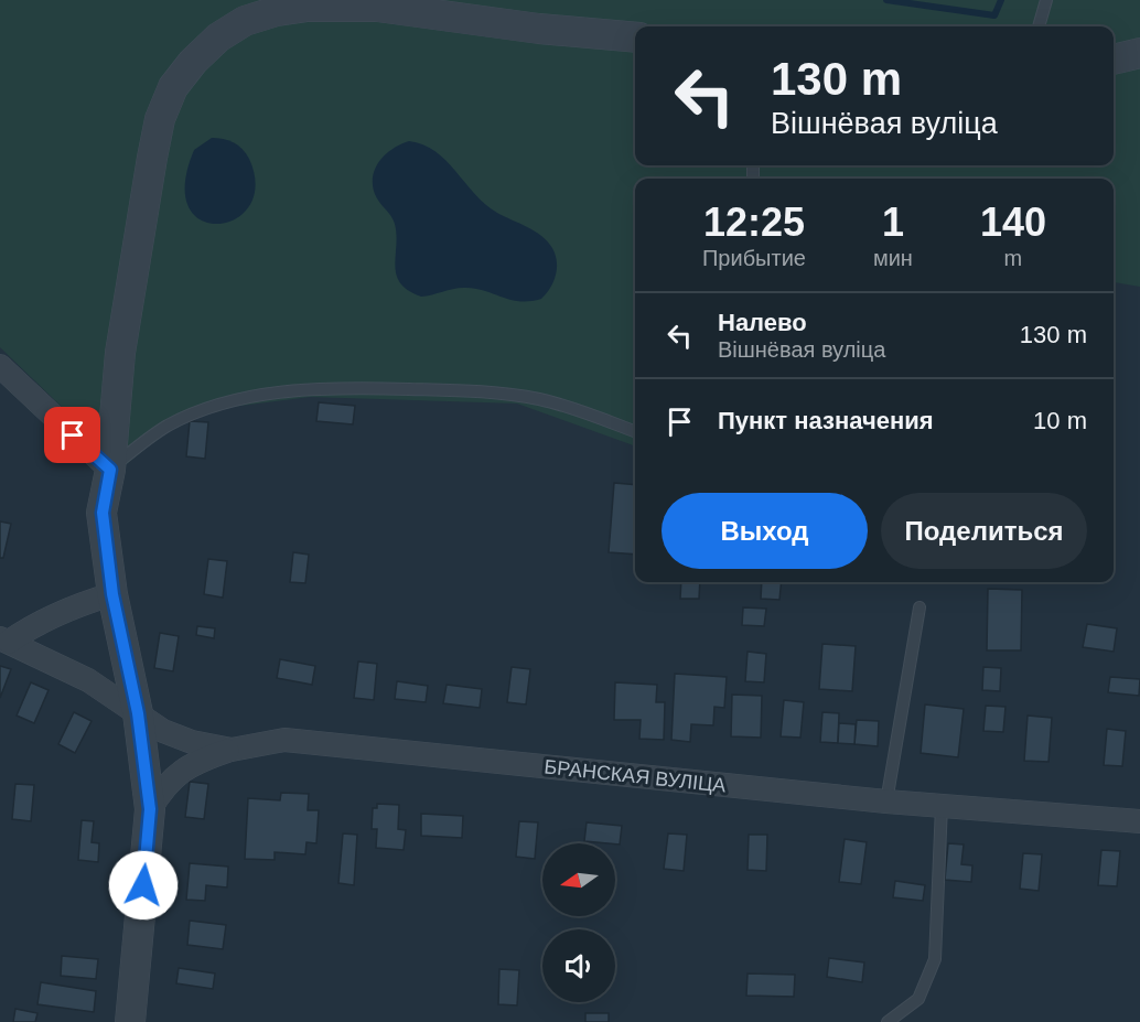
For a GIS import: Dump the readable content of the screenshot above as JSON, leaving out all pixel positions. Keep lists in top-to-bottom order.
{
  "streets": {
    "street": ["БРАНСКАЯ ВУЛІЦА"]
  },
  "north": "left",
  "page": {
    "turn": ["130 m", "Вішнёвая вуліца"],
    "eta": [
      "12:25",
      "Прибытие",
      "1",
      "мин",
      "140",
      "m"
    ],
    "list": [
      {
        "name": "Налево",
        "note": "Вішнёвая вуліца",
        "value": "130 m"
      },
      {
        "name": "Пункт назначения",
        "value": "10 m"
      }
    ],
    "buttons": ["Выход", "Поделиться"]
  }
}
